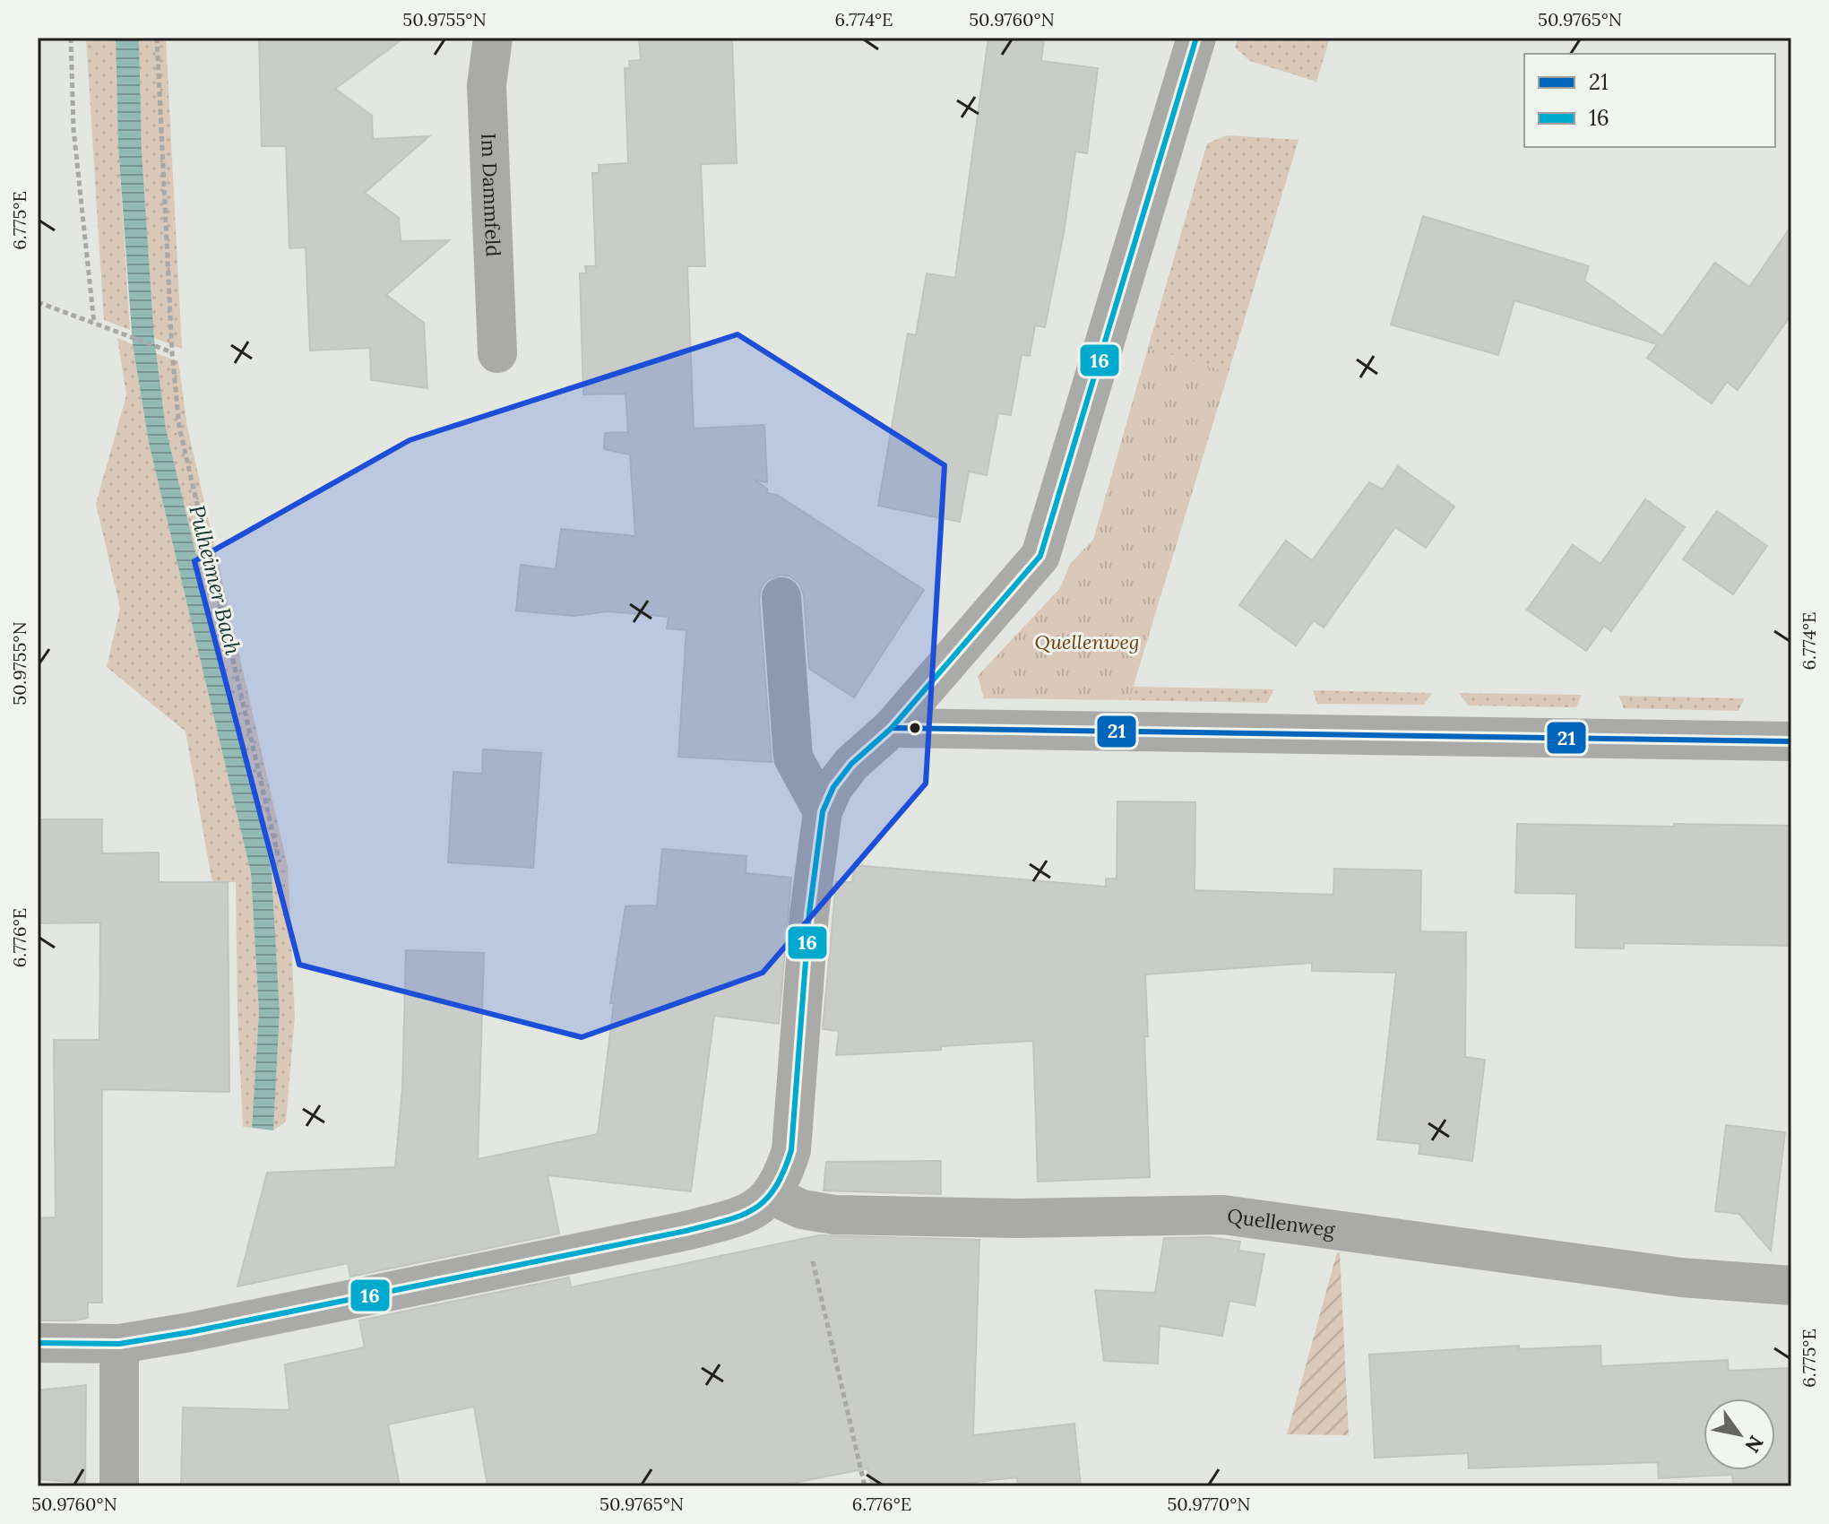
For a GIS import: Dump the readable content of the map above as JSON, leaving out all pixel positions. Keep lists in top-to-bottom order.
{
  "streets": {
    "street": ["Im Dammfeld", "Quellenweg"]
  },
  "water": ["Pulheimer Bach"],
  "parks": ["Quellenweg"],
  "lines": ["transit line 16", "transit line 21"],
  "legend": ["21", "16"],
  "north": "bottom right",
  "coordinates": [
    "50.9755°N",
    "6.774°E",
    "50.9760°N",
    "50.9765°N",
    "6.775°E",
    "6.776°E",
    "50.9770°N"
  ]
}
